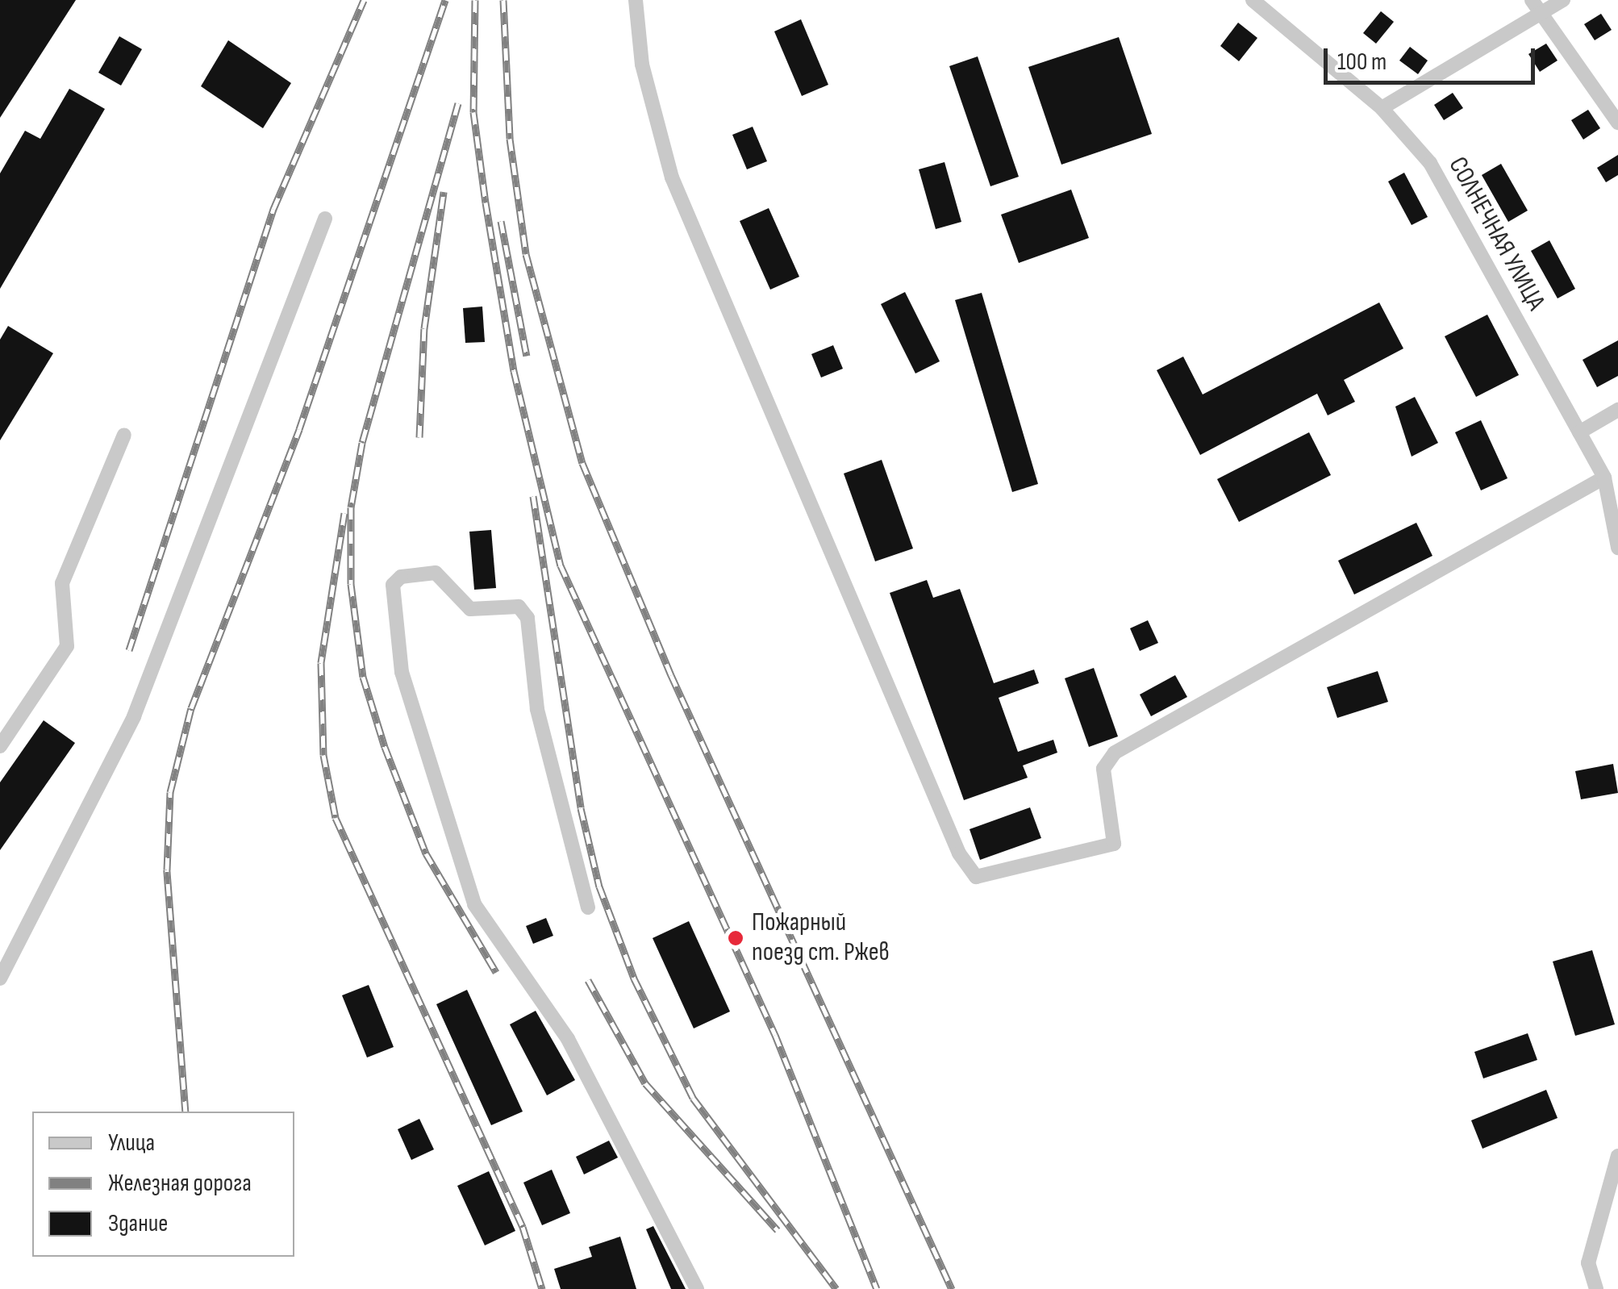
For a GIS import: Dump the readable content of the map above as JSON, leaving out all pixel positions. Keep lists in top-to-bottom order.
{
  "streets": {
    "street": ["СОЛНЕЧНАЯ УЛИЦА"]
  },
  "places": ["Пожарный поезд ст. Ржев"],
  "legend": ["Улица", "Железная дорога", "Здание"],
  "scale_bar": "100 m"
}
